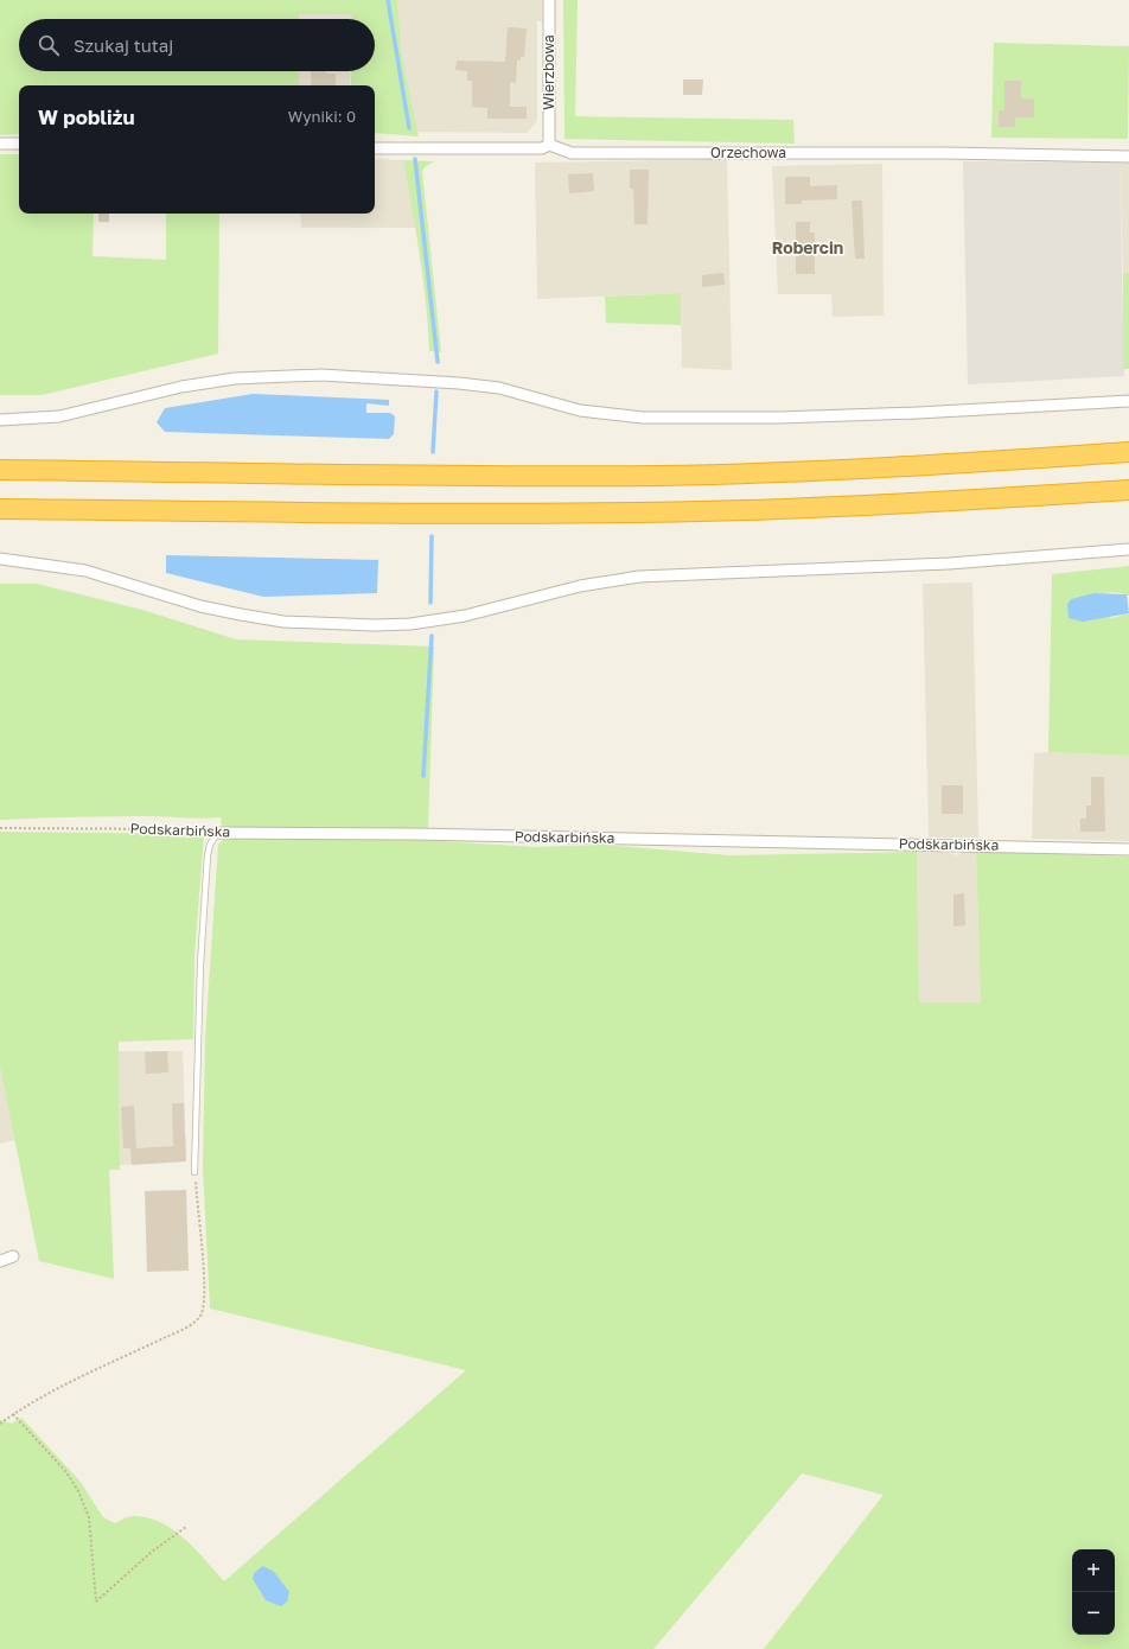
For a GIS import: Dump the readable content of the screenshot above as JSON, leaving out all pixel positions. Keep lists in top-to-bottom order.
{
  "streets": {
    "street": ["Wierzbowa", "Orzechowa", "Podskarbińska"]
  },
  "crossings": [
    ["Wierzbowa", "Orzechowa"]
  ],
  "districts": ["Robercin"],
  "page": {
    "search": "Szukaj tutaj",
    "heading": ["W pobliżu", "Wyniki: 0"],
    "map_buttons": ["+", "−"]
  }
}
